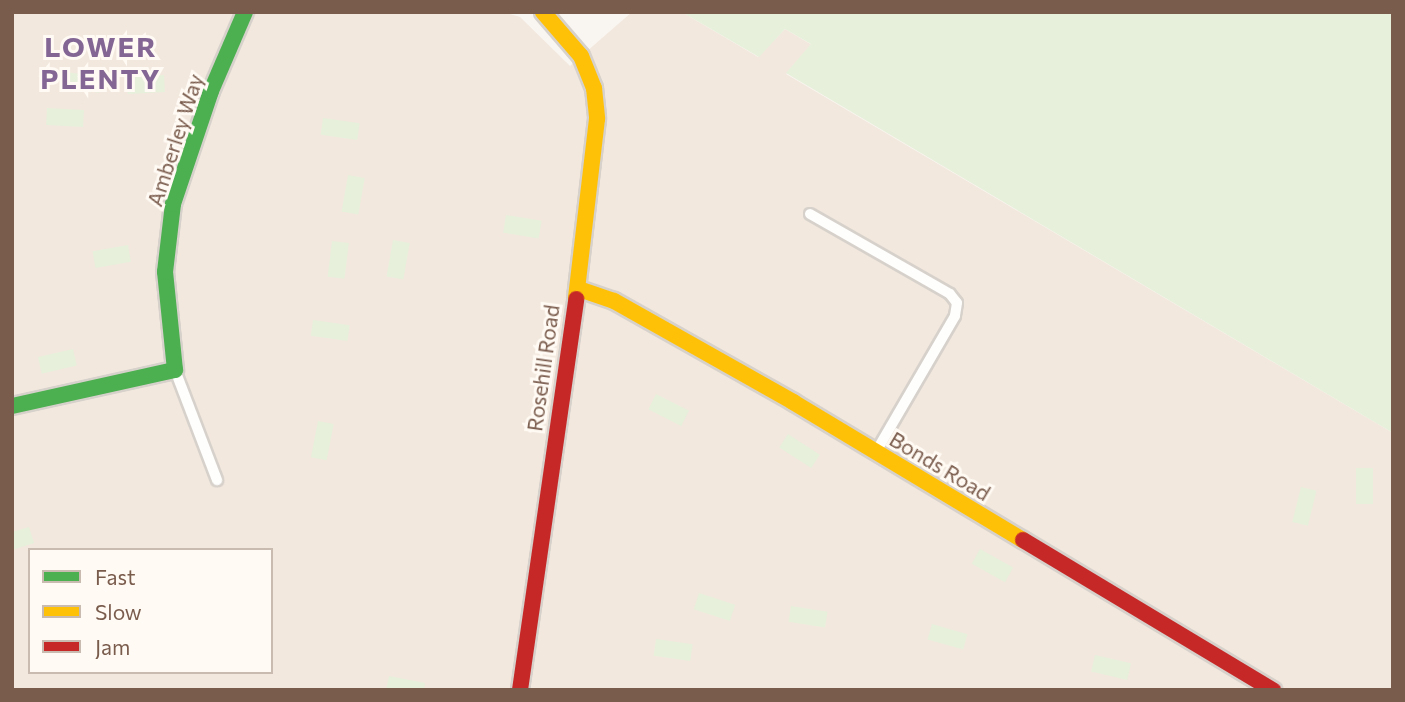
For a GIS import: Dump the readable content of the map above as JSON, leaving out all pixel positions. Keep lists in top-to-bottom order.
{
  "streets": {
    "street": ["Amberley Way", "Rosehill Road", "Bonds Road"]
  },
  "crossings": [
    ["Rosehill Road", "Bonds Road"]
  ],
  "districts": ["LOWER PLENTY"],
  "legend": ["Fast", "Slow", "Jam"]
}
